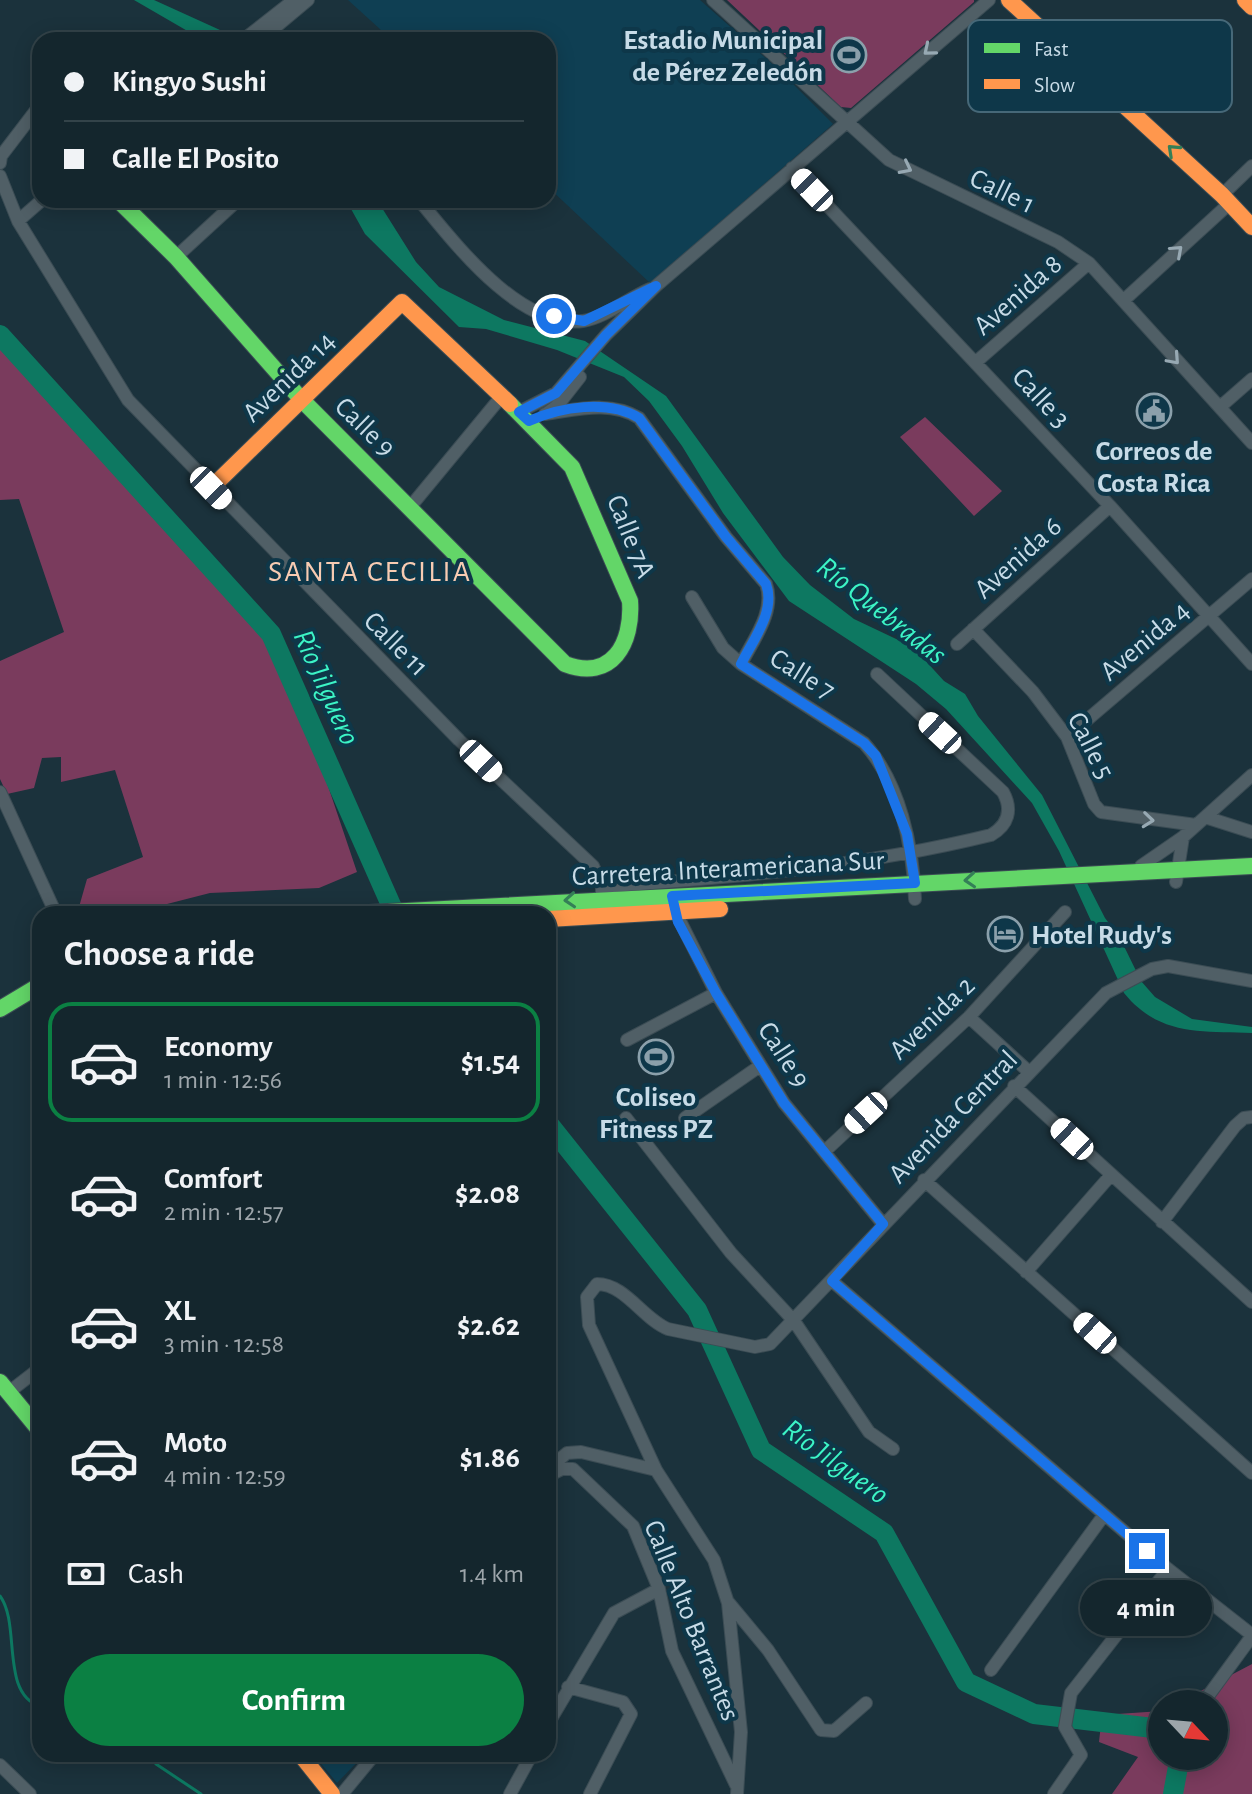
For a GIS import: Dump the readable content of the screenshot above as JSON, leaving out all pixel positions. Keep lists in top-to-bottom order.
{
  "streets": {
    "main road": [
      "Avenida 14",
      "Calle 9",
      "Calle 7A",
      "Carretera Interamericana Sur"
    ],
    "street": [
      "Calle 1",
      "Avenida 8",
      "Calle 3",
      "Avenida 6",
      "Avenida 4",
      "Calle 11",
      "Calle 7",
      "Calle 5",
      "Avenida 2",
      "Avenida Central",
      "Calle Alto Barrantes"
    ]
  },
  "crossings": [
    ["Calle 1", "Avenida 8"],
    ["Avenida 8", "Calle 3"],
    ["Avenida 14", "Calle 9"],
    ["Avenida 14", "Calle 11"],
    ["Calle 3", "Avenida 6"],
    ["Calle 3", "Avenida 4"],
    ["Calle 9", "Calle 7A"],
    ["Calle 9", "Carretera Interamericana Sur"],
    ["Calle 9", "Avenida 2"],
    ["Calle 9", "Avenida Central"],
    ["Avenida 6", "Calle 5"],
    ["Avenida 4", "Calle 5"],
    ["Calle 11", "Carretera Interamericana Sur"],
    ["Calle 7", "Carretera Interamericana Sur"]
  ],
  "one_way": ["Calle 1", "Calle 5"],
  "districts": ["SANTA CECILIA"],
  "water": ["Río Quebradas", "Río Jilguero"],
  "places": {
    "sports": ["Estadio Municipal de Pérez Zeledón", "Coliseo Fitness PZ"],
    "public building": ["Correos de Costa Rica"],
    "hotel": ["Hotel Rudy's"]
  },
  "legend": ["Fast", "Slow"],
  "north": "bottom right",
  "page": {
    "banner": ["Kingyo Sushi", "Calle El Posito"],
    "heading": "Choose a ride",
    "list": [
      {
        "name": "Economy",
        "note": "1 min · 12:56",
        "value": "$1.54"
      },
      {
        "name": "Comfort",
        "note": "2 min · 12:57",
        "value": "$2.08"
      },
      {
        "name": "XL",
        "note": "3 min · 12:58",
        "value": "$2.62"
      },
      {
        "name": "Moto",
        "note": "4 min · 12:59",
        "value": "$1.86"
      }
    ],
    "pay": ["Cash", "1.4 km"],
    "bubble": "4 min",
    "buttons": "Confirm"
  }
}
